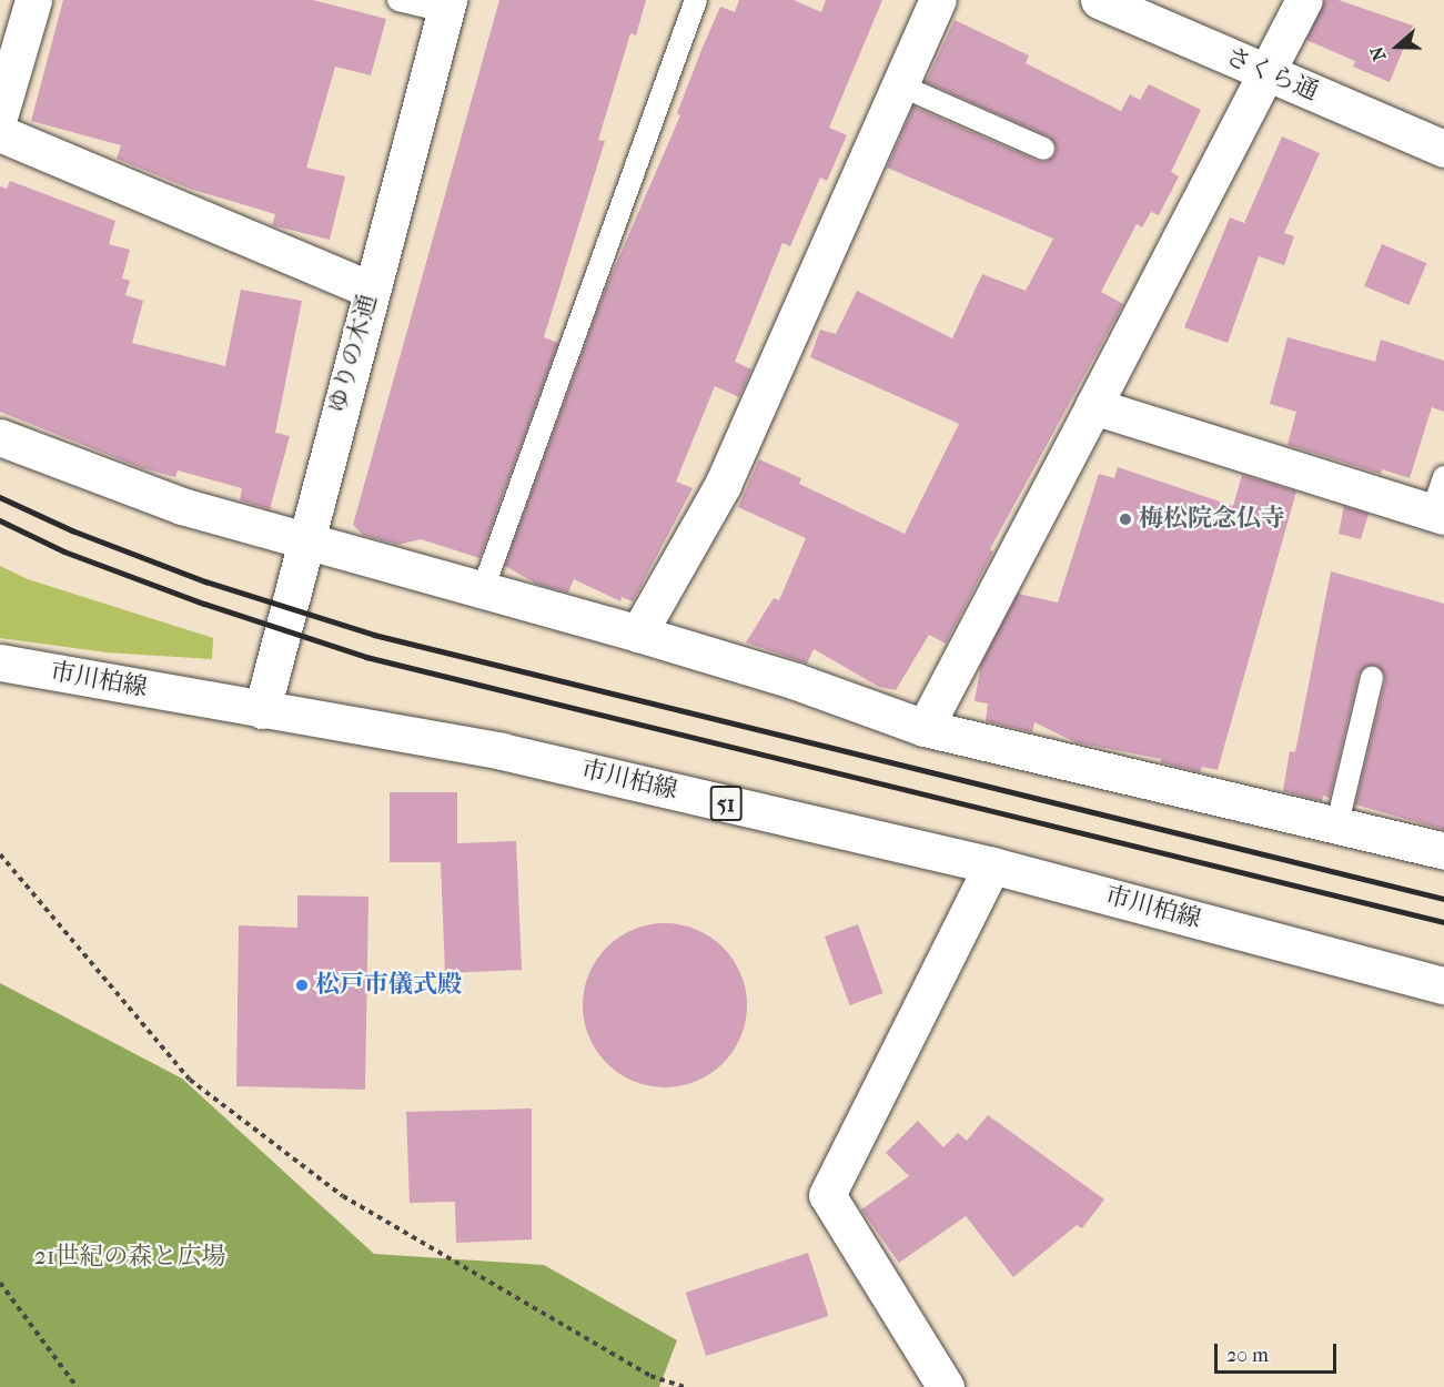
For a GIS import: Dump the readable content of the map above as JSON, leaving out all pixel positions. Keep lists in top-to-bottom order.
{
  "streets": {
    "street": [
      "さくら通",
      "ゆりの木通",
      "市川柏線",
      "51"
    ]
  },
  "crossings": [
    ["ゆりの木通", "市川柏線"]
  ],
  "parks": ["21世紀の森と広場"],
  "places": ["梅松院念仏寺", "松戸市儀式殿"],
  "scale_bar": "20 m",
  "north": "left"
}
